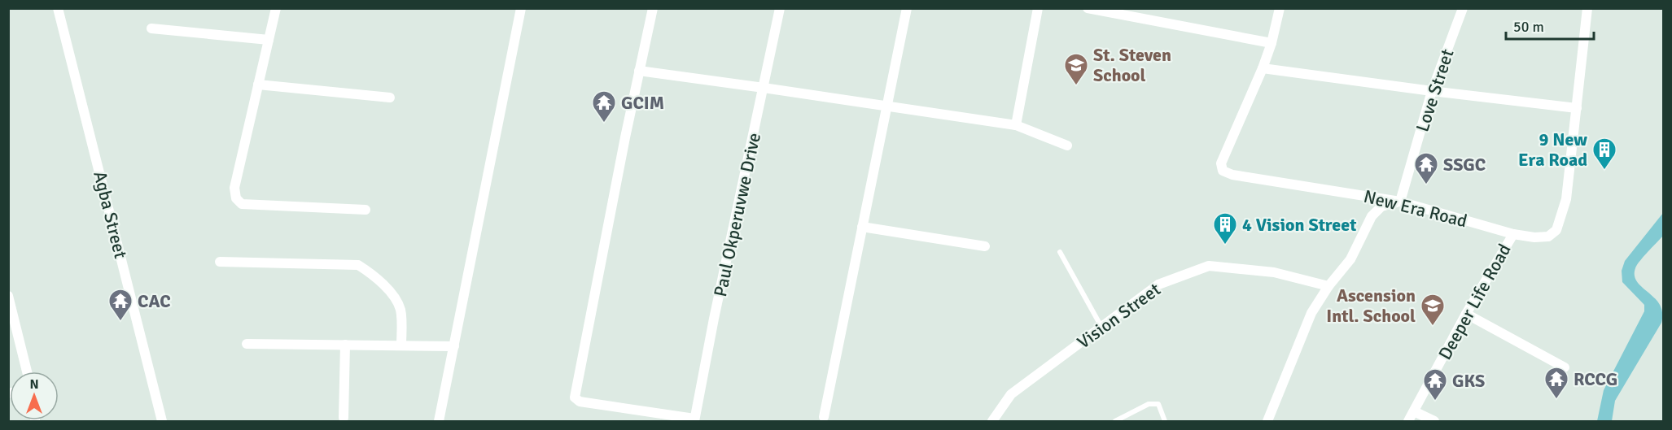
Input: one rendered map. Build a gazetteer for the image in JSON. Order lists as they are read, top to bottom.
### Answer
{
  "streets": {
    "street": [
      "Love Street",
      "New Era Road",
      "Agba Street",
      "Paul Okperuvwe Drive",
      "Deeper Life Road",
      "Vision Street"
    ]
  },
  "crossings": [
    ["Love Street", "New Era Road"],
    ["New Era Road", "Deeper Life Road"]
  ],
  "places": {
    "school or university": ["St. Steven School", "Ascension Intl. School"],
    "temple": [
      "GCIM",
      "SSGC",
      "CAC",
      "RCCG",
      "GKS"
    ],
    "building": ["9 New Era Road", "4 Vision Street"]
  },
  "scale_bar": "50 m",
  "north": "top"
}
